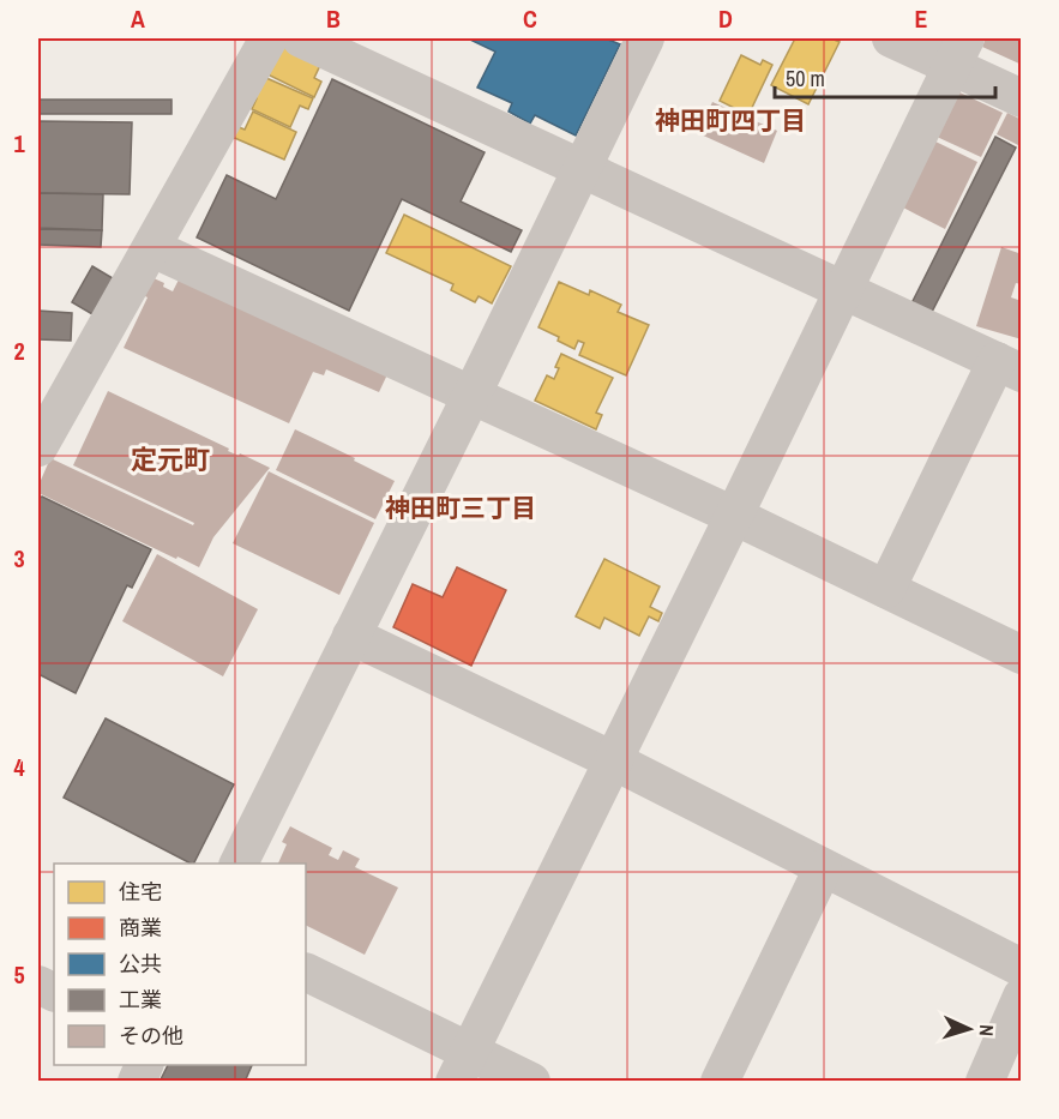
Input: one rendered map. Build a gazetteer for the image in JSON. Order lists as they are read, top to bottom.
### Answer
{
  "districts": ["神田町四丁目", "定元町", "神田町三丁目"],
  "legend": [
    "住宅",
    "商業",
    "公共",
    "工業",
    "その他"
  ],
  "scale_bar": "50 m",
  "north": "right",
  "grid": {
    "columns": [
      "A",
      "B",
      "C",
      "D",
      "E"
    ],
    "rows": [
      "1",
      "2",
      "3",
      "4",
      "5"
    ]
  }
}
